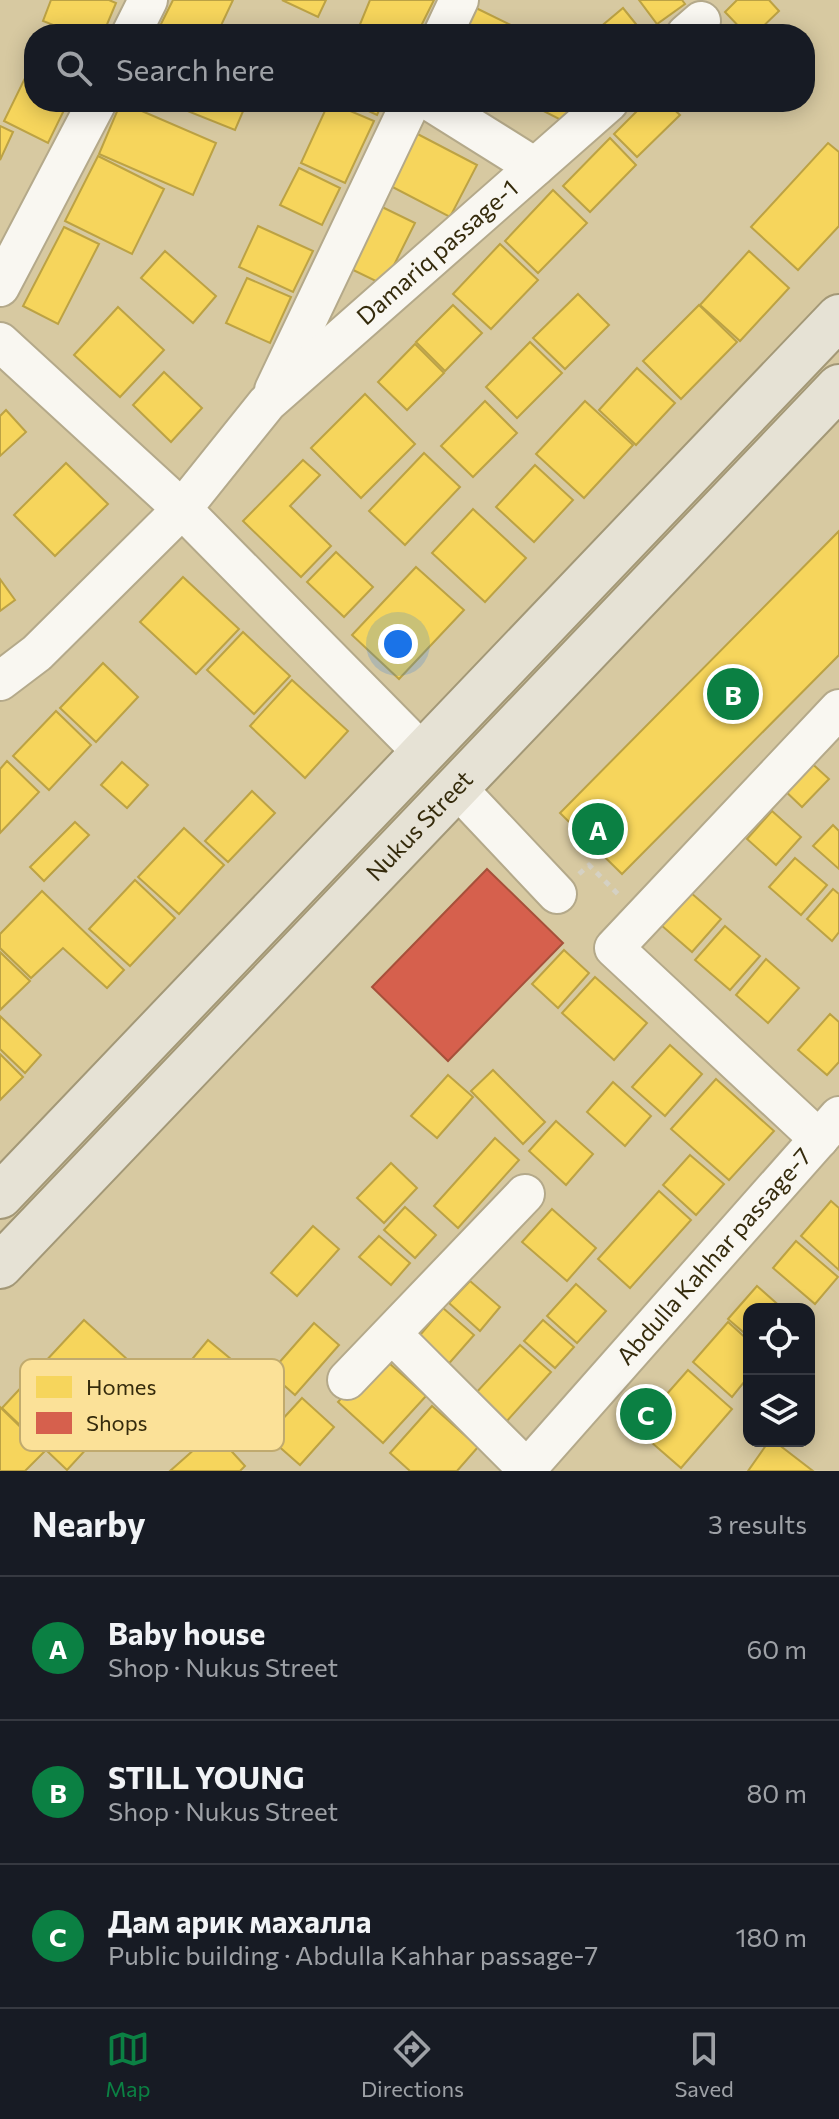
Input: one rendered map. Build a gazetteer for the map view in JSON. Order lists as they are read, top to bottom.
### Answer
{
  "streets": {
    "main road": ["Nukus Street"],
    "street": ["Damariq passage-1", "Abdulla Kahhar passage-7"]
  },
  "legend": ["Homes", "Shops"],
  "page": {
    "search": "Search here",
    "pins": ["B", "A", "C"],
    "heading": ["Nearby", "3 results"],
    "list": [
      {
        "mark": "A",
        "name": "Baby house",
        "note": "Shop · Nukus Street",
        "value": "60 m"
      },
      {
        "mark": "B",
        "name": "STILL YOUNG",
        "note": "Shop · Nukus Street",
        "value": "80 m"
      },
      {
        "mark": "C",
        "name": "Дам арик махалла",
        "note": "Public building · Abdulla Kahhar passage-7",
        "value": "180 m"
      }
    ],
    "nav": ["Map", "Directions", "Saved"]
  }
}
